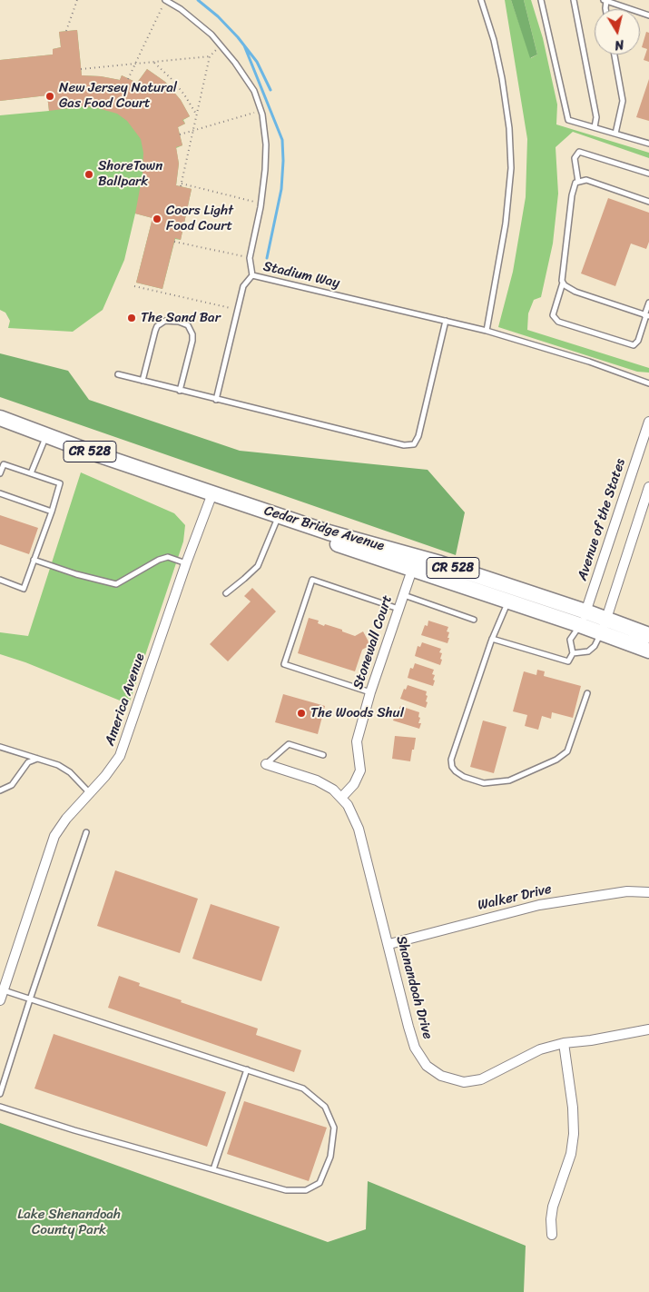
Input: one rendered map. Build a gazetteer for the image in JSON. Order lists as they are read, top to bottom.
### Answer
{
  "streets": {
    "main road": ["CR 528", "Cedar Bridge Avenue"],
    "street": [
      "Avenue of the States",
      "Stonewall Court",
      "America Avenue",
      "Walker Drive",
      "Shanandoah Drive"
    ],
    "lane": ["Stadium Way"]
  },
  "crossings": [
    ["Avenue of the States", "Cedar Bridge Avenue"],
    ["Cedar Bridge Avenue", "America Avenue"],
    ["Stonewall Court", "Shanandoah Drive"],
    ["Walker Drive", "Shanandoah Drive"]
  ],
  "parks": ["Lake Shenandoah County Park"],
  "places": [
    "New Jersey Natural Gas Food Court",
    "ShoreTown Ballpark",
    "Coors Light Food Court",
    "The Sand Bar",
    "The Woods Shul"
  ],
  "north": "bottom"
}
